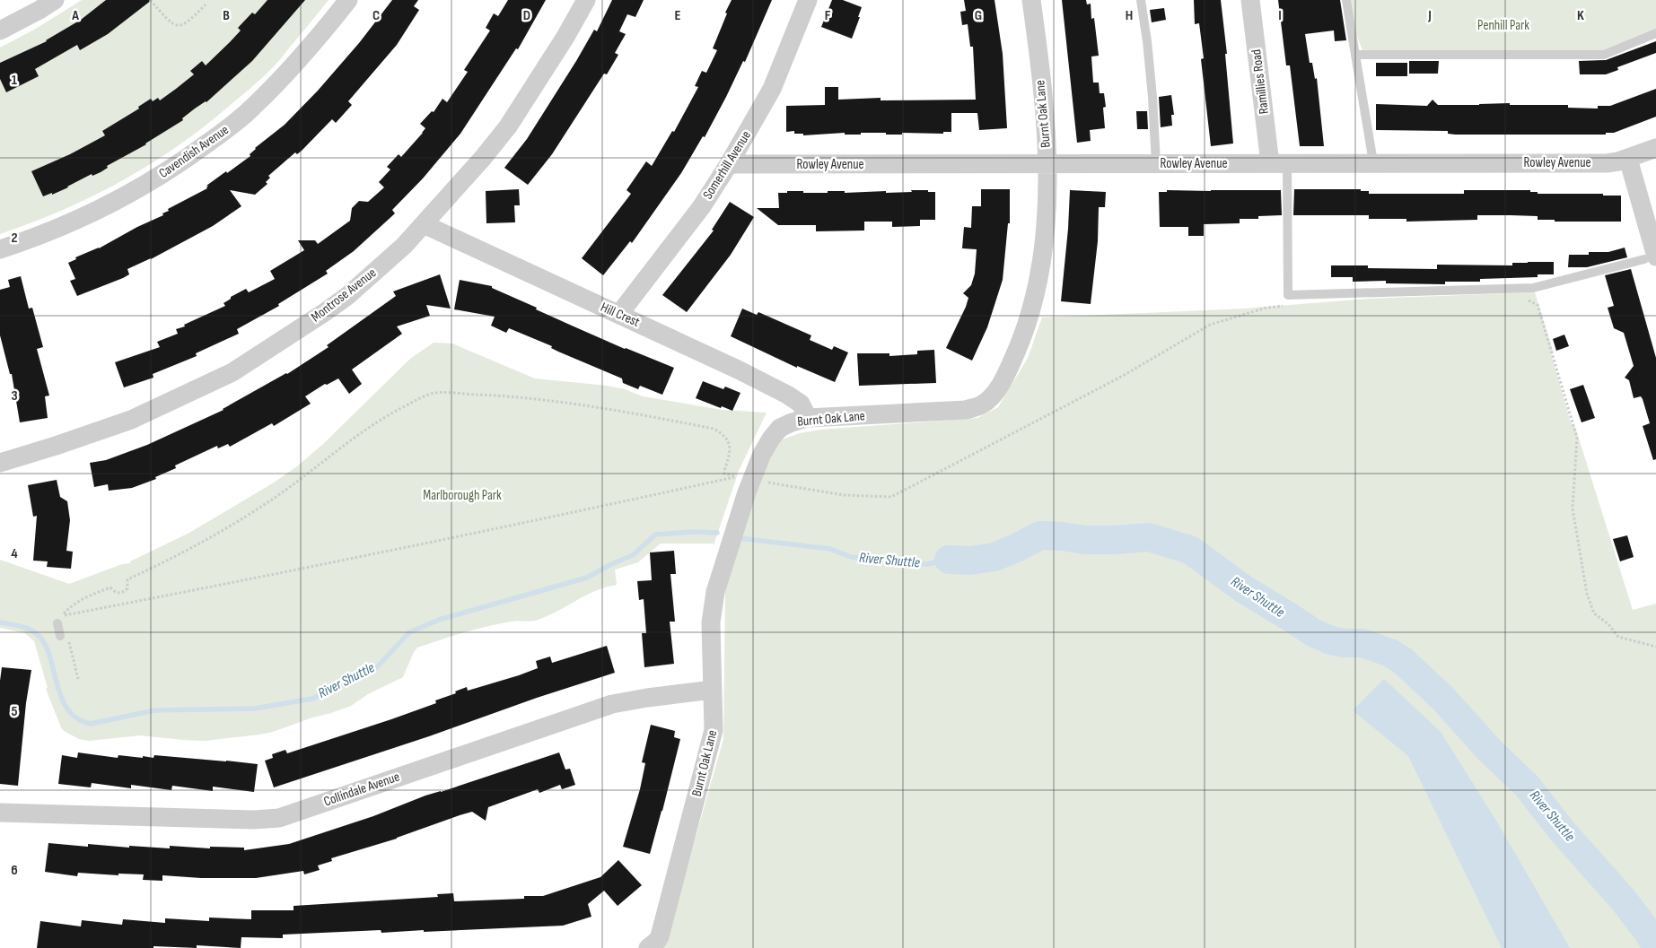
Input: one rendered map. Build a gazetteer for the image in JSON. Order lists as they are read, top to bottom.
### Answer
{
  "streets": {
    "street": [
      "Ramillies Road",
      "Burnt Oak Lane",
      "Cavendish Avenue",
      "Rowley Avenue",
      "Somerhill Avenue",
      "Montrose Avenue",
      "Hill Crest",
      "Collindale Avenue"
    ]
  },
  "crossings": [
    ["Ramillies Road", "Rowley Avenue"],
    ["Burnt Oak Lane", "Rowley Avenue"],
    ["Burnt Oak Lane", "Hill Crest"],
    ["Burnt Oak Lane", "Collindale Avenue"],
    ["Rowley Avenue", "Somerhill Avenue"],
    ["Somerhill Avenue", "Hill Crest"],
    ["Montrose Avenue", "Hill Crest"]
  ],
  "water": ["River Shuttle"],
  "parks": ["Penhill Park", "Marlborough Park"],
  "grid": {
    "columns": [
      "A",
      "B",
      "C",
      "D",
      "E",
      "F",
      "G",
      "H",
      "I",
      "J",
      "K"
    ],
    "rows": [
      "1",
      "2",
      "3",
      "4",
      "5",
      "6"
    ]
  }
}
